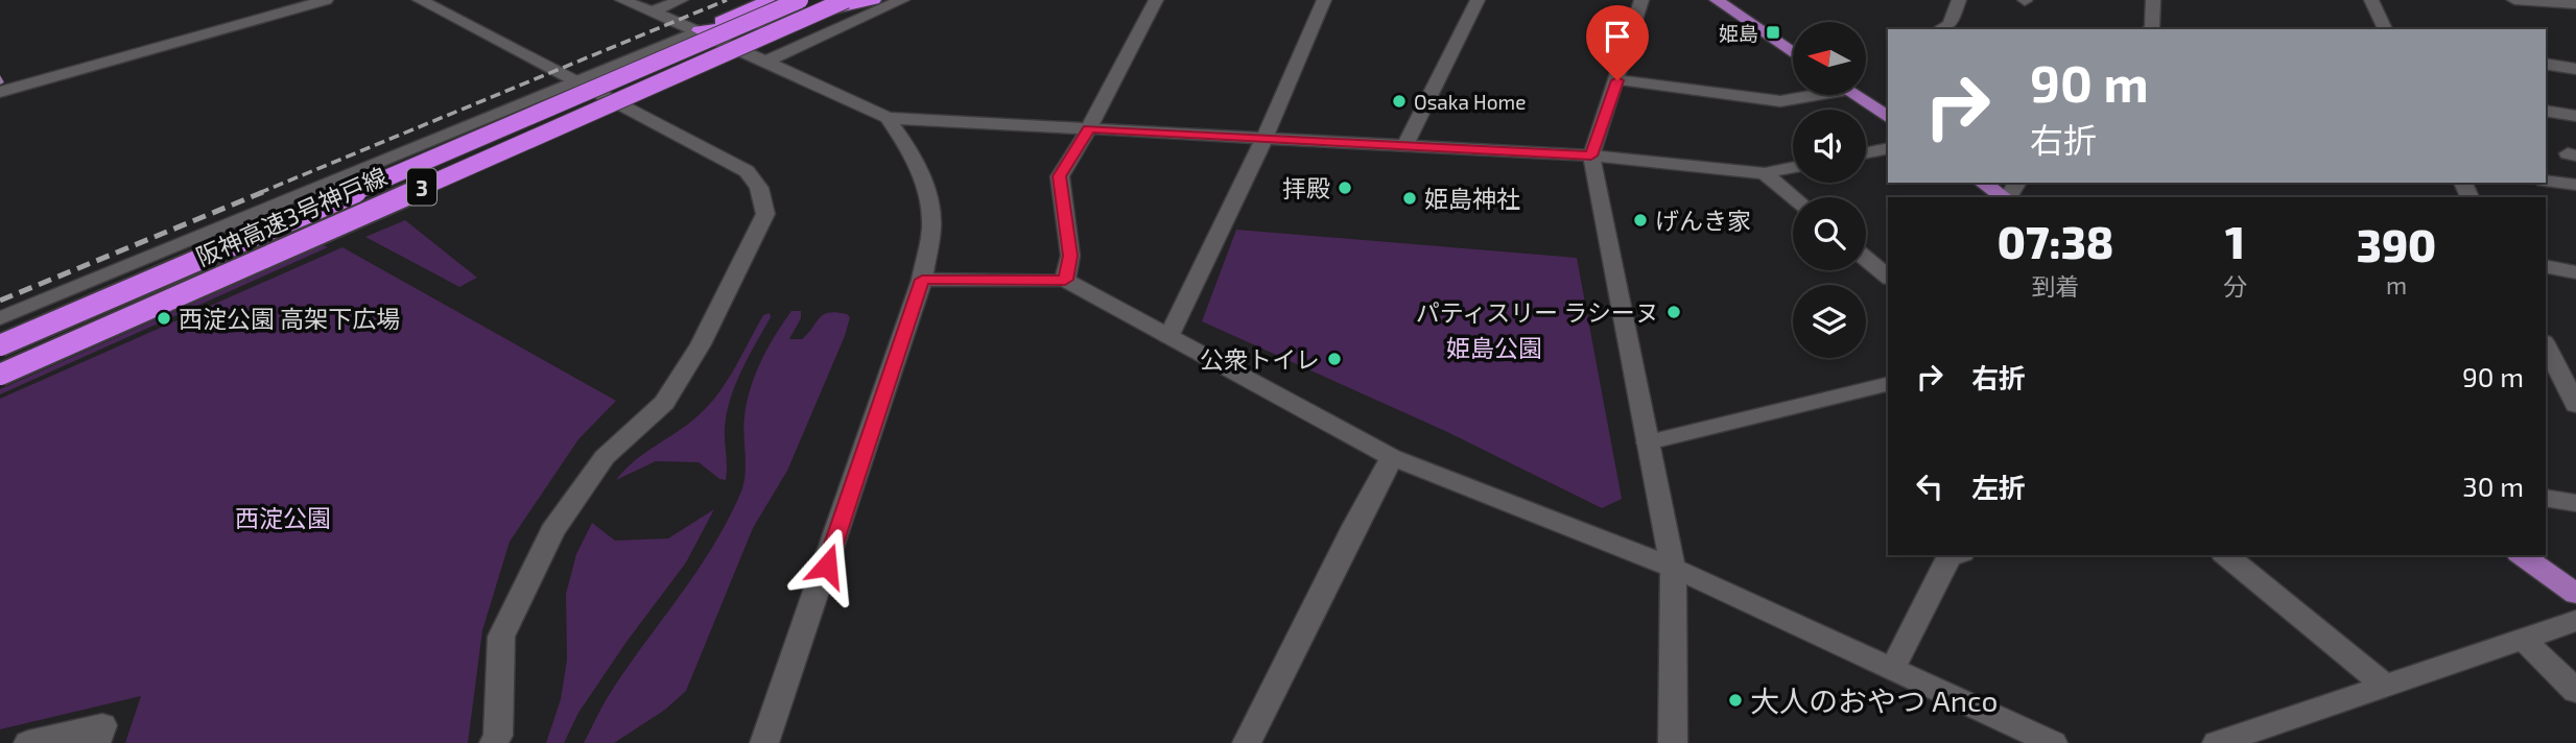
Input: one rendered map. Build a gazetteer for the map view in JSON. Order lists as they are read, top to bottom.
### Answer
{
  "streets": {
    "highway": ["3", "阪神高速3号神戸線"]
  },
  "parks": ["姫島公園", "西淀公園"],
  "places": {
    "transit": ["姫島"],
    "other": [
      "Osaka Home",
      "拝殿",
      "姫島神社",
      "げんき家",
      "パティスリー ラシーヌ",
      "西淀公園 高架下広場",
      "公衆トイレ",
      "大人のおやつ Anco"
    ]
  },
  "north": "left",
  "page": {
    "turn": ["90 m", "右折"],
    "eta": [
      "07:38",
      "到着",
      "1",
      "分",
      "390",
      "m"
    ],
    "list": [
      {
        "name": "右折",
        "value": "90 m"
      },
      {
        "name": "左折",
        "value": "30 m"
      }
    ]
  }
}
